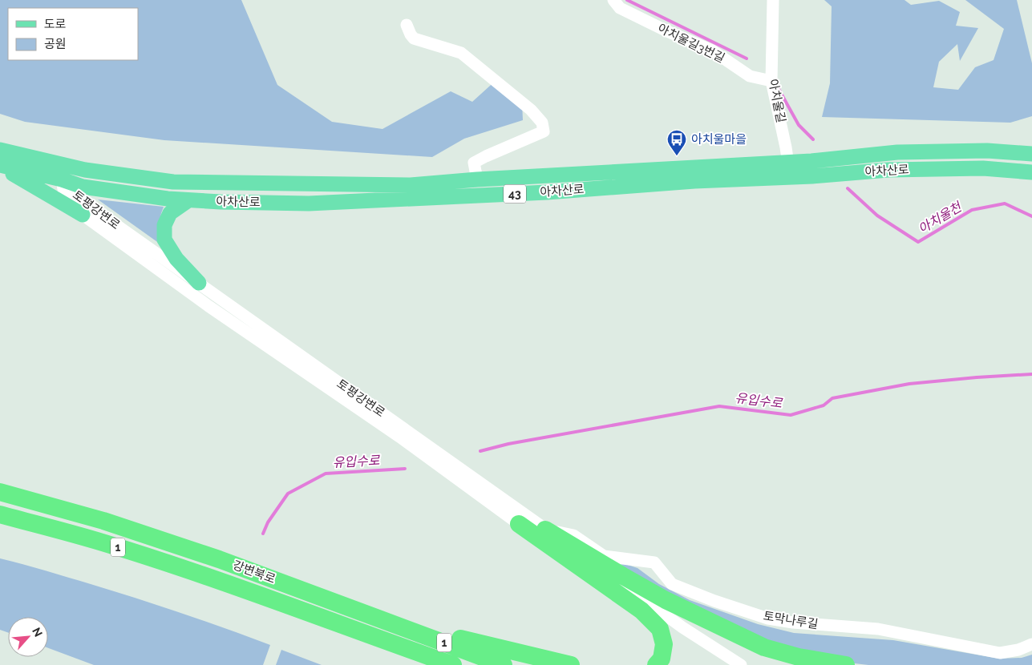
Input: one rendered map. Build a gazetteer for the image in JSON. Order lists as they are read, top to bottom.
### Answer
{
  "streets": {
    "highway": ["1", "강변북로"],
    "main road": ["아차산로", "43"],
    "street": [
      "아치울길3번길",
      "아치울길",
      "토평강변로",
      "토막나루길"
    ]
  },
  "crossings": [
    ["아치울길3번길", "아치울길"],
    ["아치울길", "아차산로"],
    ["아차산로", "토평강변로"],
    ["토평강변로", "토막나루길"]
  ],
  "water": ["아치울천", "유입수로"],
  "places": {
    "bus stop": ["아치울마을"]
  },
  "legend": ["도로", "공원"],
  "north": "top right"
}
